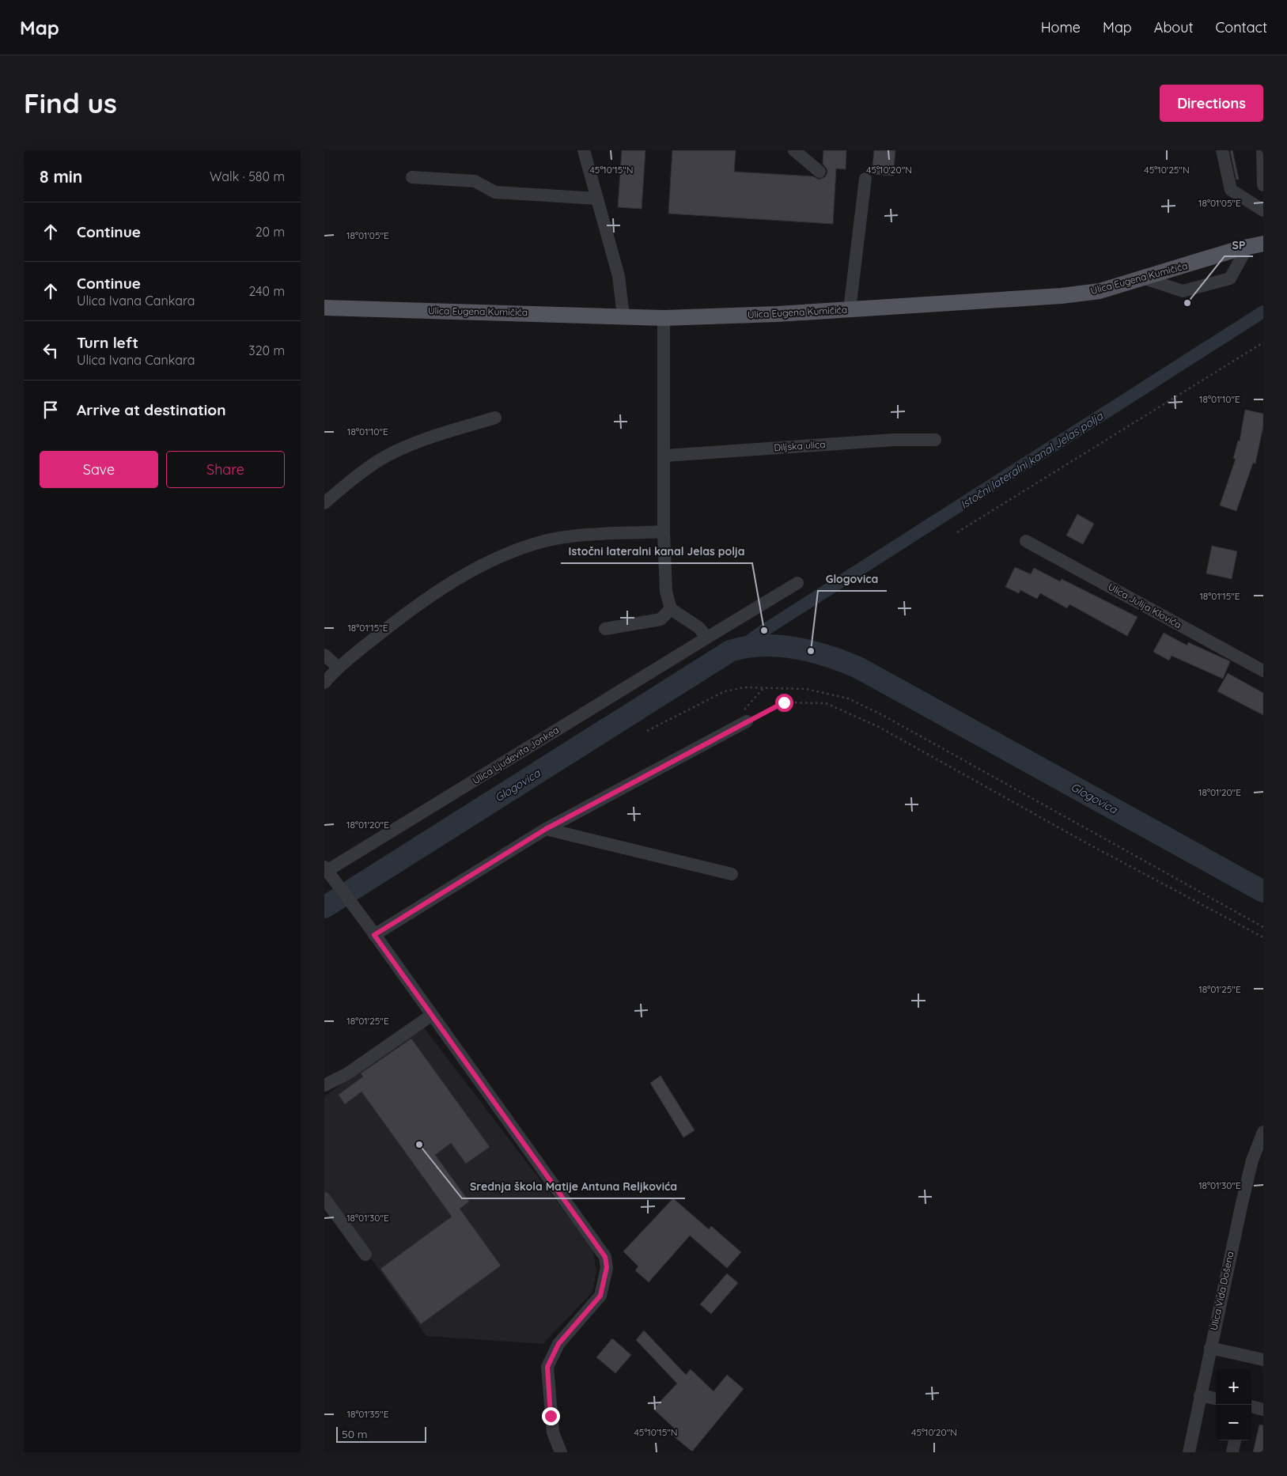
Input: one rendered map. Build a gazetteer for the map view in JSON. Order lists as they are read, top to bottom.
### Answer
{
  "streets": {
    "main road": ["Ulica Eugena Kumičića"],
    "street": [
      "Diljska ulica",
      "Ulica Julija Klovića",
      "Ulica Ljudevita Jonkea",
      "Ulica Vida Došena"
    ]
  },
  "water": ["Istočni lateralni kanal Jelas polja", "Glogovica"],
  "places": [
    "SP",
    "Istočni lateralni kanal Jelas polja",
    "Glogovica",
    "Srednja škola Matije Antuna Reljkovića"
  ],
  "scale_bar": "50 m",
  "page": {
    "header": "Map",
    "nav": [
      "Home",
      "Map",
      "About",
      "Contact"
    ],
    "buttons": [
      "Directions",
      ["Save", "Share"]
    ],
    "title": "Find us",
    "heading": ["8 min", "Walk · 580 m"],
    "list": [
      ["Continue", "20 m"],
      ["Continue", "Ulica Ivana Cankara", "240 m"],
      ["Turn left", "Ulica Ivana Cankara", "320 m"],
      "Arrive at destination"
    ],
    "map_buttons": ["+", "−"],
    "scale": "50 m"
  },
  "coordinates": [
    "45°10'15\"N",
    "45°10'20\"N",
    "45°10'25\"N",
    "18°01'05\"E",
    "18°01'10\"E",
    "18°01'15\"E",
    "18°01'20\"E",
    "18°01'25\"E",
    "18°01'30\"E",
    "18°01'35\"E"
  ]
}
